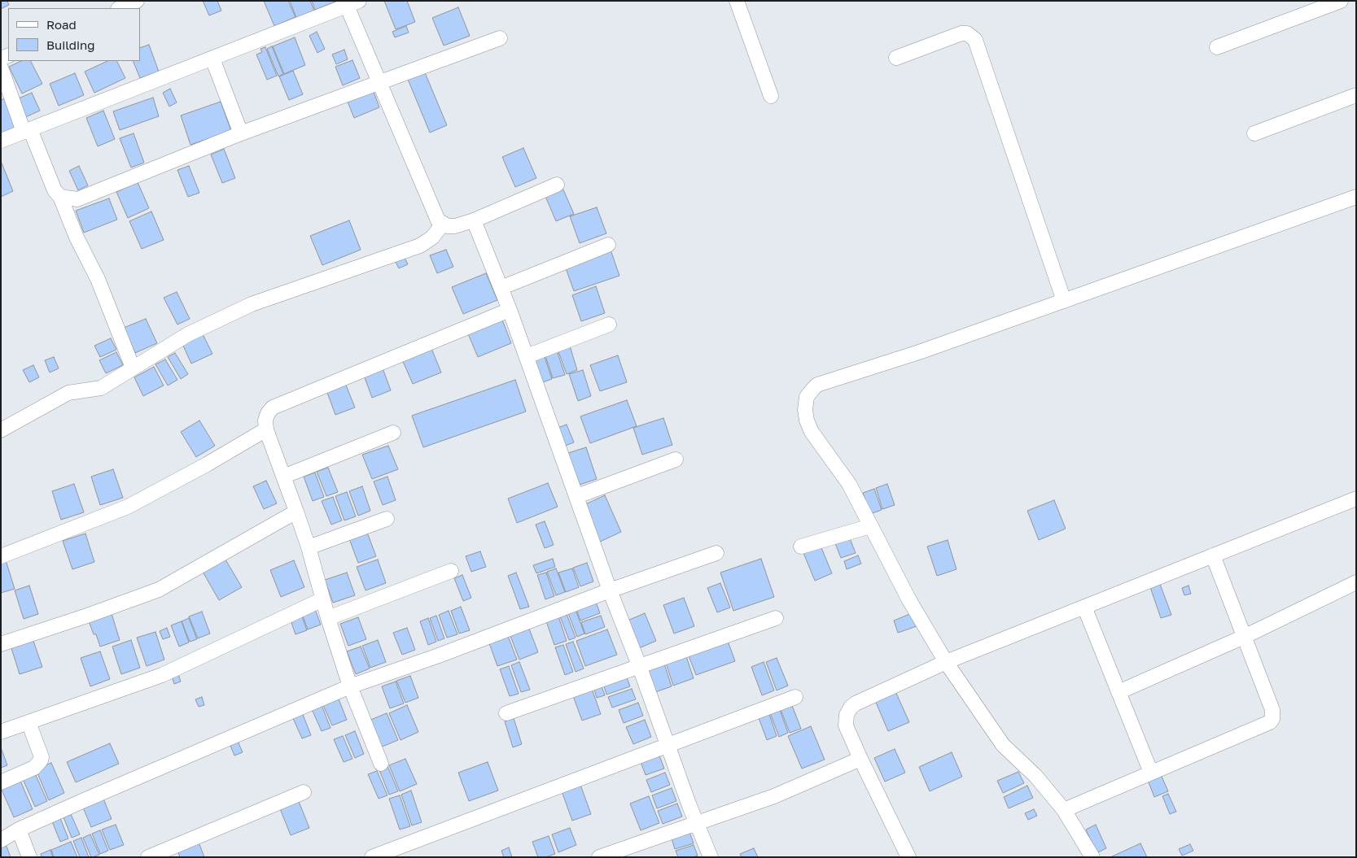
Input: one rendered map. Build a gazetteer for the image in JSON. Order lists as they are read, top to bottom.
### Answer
{
  "legend": ["Road", "Building"]
}
